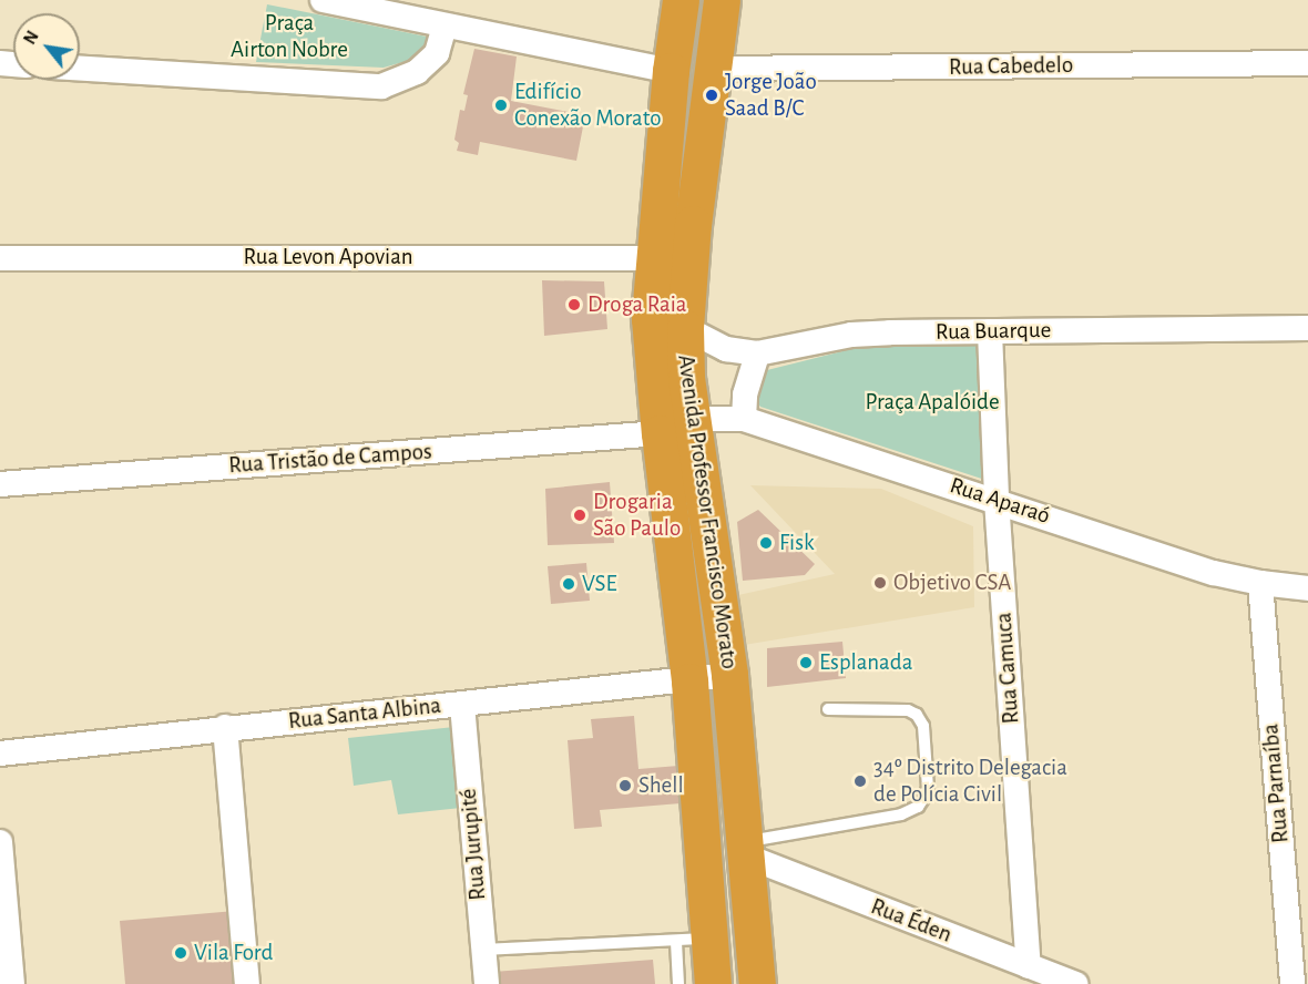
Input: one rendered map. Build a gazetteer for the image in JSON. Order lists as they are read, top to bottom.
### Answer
{
  "streets": {
    "highway": ["Avenida Professor Francisco Morato"],
    "street": [
      "Rua Cabedelo",
      "Rua Levon Apovian",
      "Rua Buarque",
      "Rua Tristão de Campos",
      "Rua Aparaó",
      "Rua Camuca",
      "Rua Santa Albina",
      "Rua Parnaíba",
      "Rua Jurupité",
      "Rua Éden"
    ]
  },
  "crossings": [
    ["Rua Cabedelo", "Avenida Professor Francisco Morato"],
    ["Rua Levon Apovian", "Avenida Professor Francisco Morato"],
    ["Rua Buarque", "Avenida Professor Francisco Morato"],
    ["Rua Buarque", "Rua Camuca"],
    ["Rua Tristão de Campos", "Rua Aparaó"],
    ["Rua Tristão de Campos", "Avenida Professor Francisco Morato"],
    ["Rua Aparaó", "Avenida Professor Francisco Morato"],
    ["Rua Aparaó", "Rua Camuca"],
    ["Rua Aparaó", "Rua Parnaíba"],
    ["Avenida Professor Francisco Morato", "Rua Santa Albina"],
    ["Avenida Professor Francisco Morato", "Rua Éden"],
    ["Rua Camuca", "Rua Éden"],
    ["Rua Santa Albina", "Rua Jurupité"]
  ],
  "parks": ["Praça Airton Nobre", "Praça Apalóide"],
  "places": [
    "Jorge João Saad B/C",
    "Edifício Conexão Morato",
    "Droga Raia",
    "Drogaria São Paulo",
    "Fisk",
    "Objetivo CSA",
    "VSE",
    "Esplanada",
    "34º Distrito Delegacia de Polícia Civil",
    "Shell",
    "Vila Ford"
  ],
  "north": "top left"
}
